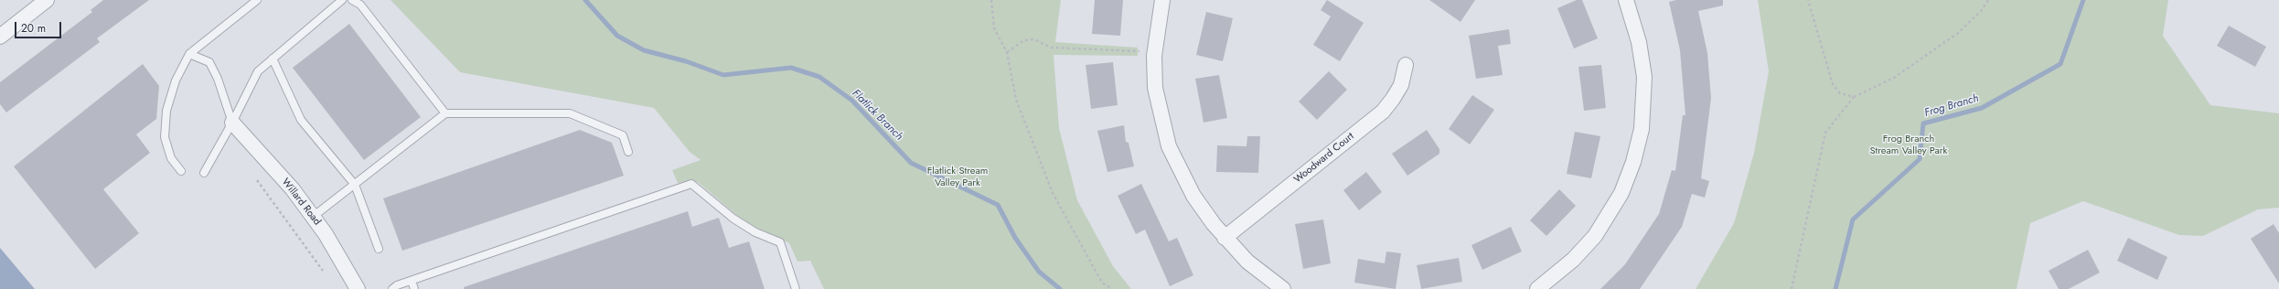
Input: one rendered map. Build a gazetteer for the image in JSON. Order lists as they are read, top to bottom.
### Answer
{
  "streets": {
    "street": ["Woodward Court", "Willard Road"]
  },
  "water": ["Frog Branch", "Flatlick Branch"],
  "parks": ["Frog Branch Stream Valley Park", "Flatlick Stream Valley Park"],
  "scale_bar": "20 m"
}
